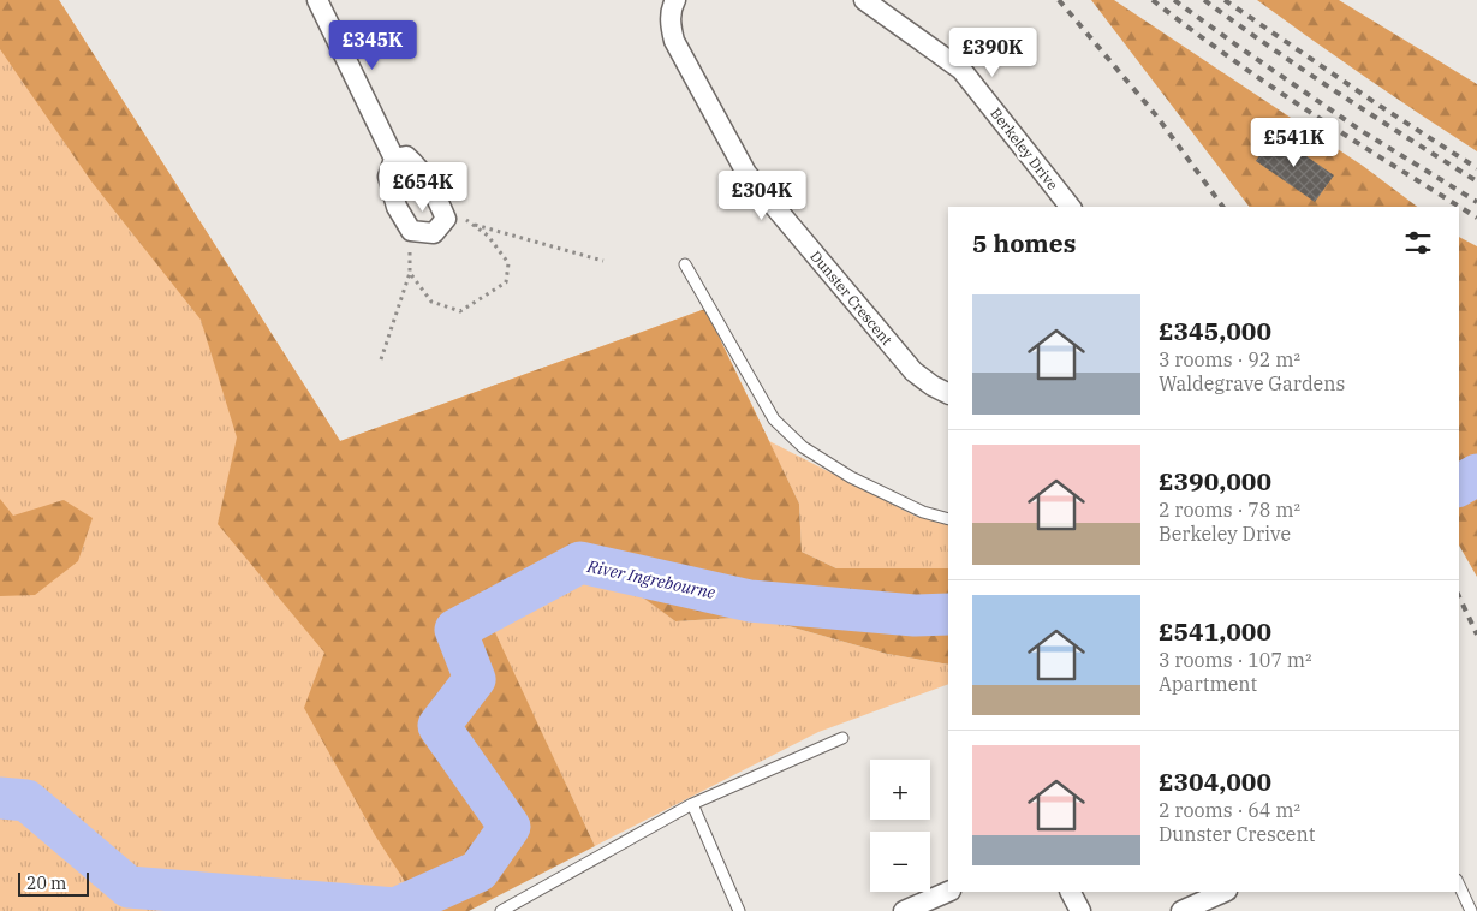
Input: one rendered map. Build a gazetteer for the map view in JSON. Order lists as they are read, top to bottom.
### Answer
{
  "streets": {
    "street": ["Berkeley Drive", "Dunster Crescent"]
  },
  "water": ["River Ingrebourne"],
  "scale_bar": "20 m",
  "page": {
    "price": [
      "£345K",
      "£390K",
      "£541K",
      "£654K",
      "£304K"
    ],
    "heading": "5 homes",
    "list": [
      {
        "name": "£345,000",
        "note": "3 rooms · 92 m² · Waldegrave Gardens"
      },
      {
        "name": "£390,000",
        "note": "2 rooms · 78 m² · Berkeley Drive"
      },
      {
        "name": "£541,000",
        "note": "3 rooms · 107 m² · Apartment"
      },
      {
        "name": "£304,000",
        "note": "2 rooms · 64 m² · Dunster Crescent"
      }
    ],
    "map_buttons": ["+", "−"],
    "scale": "20 m"
  }
}
